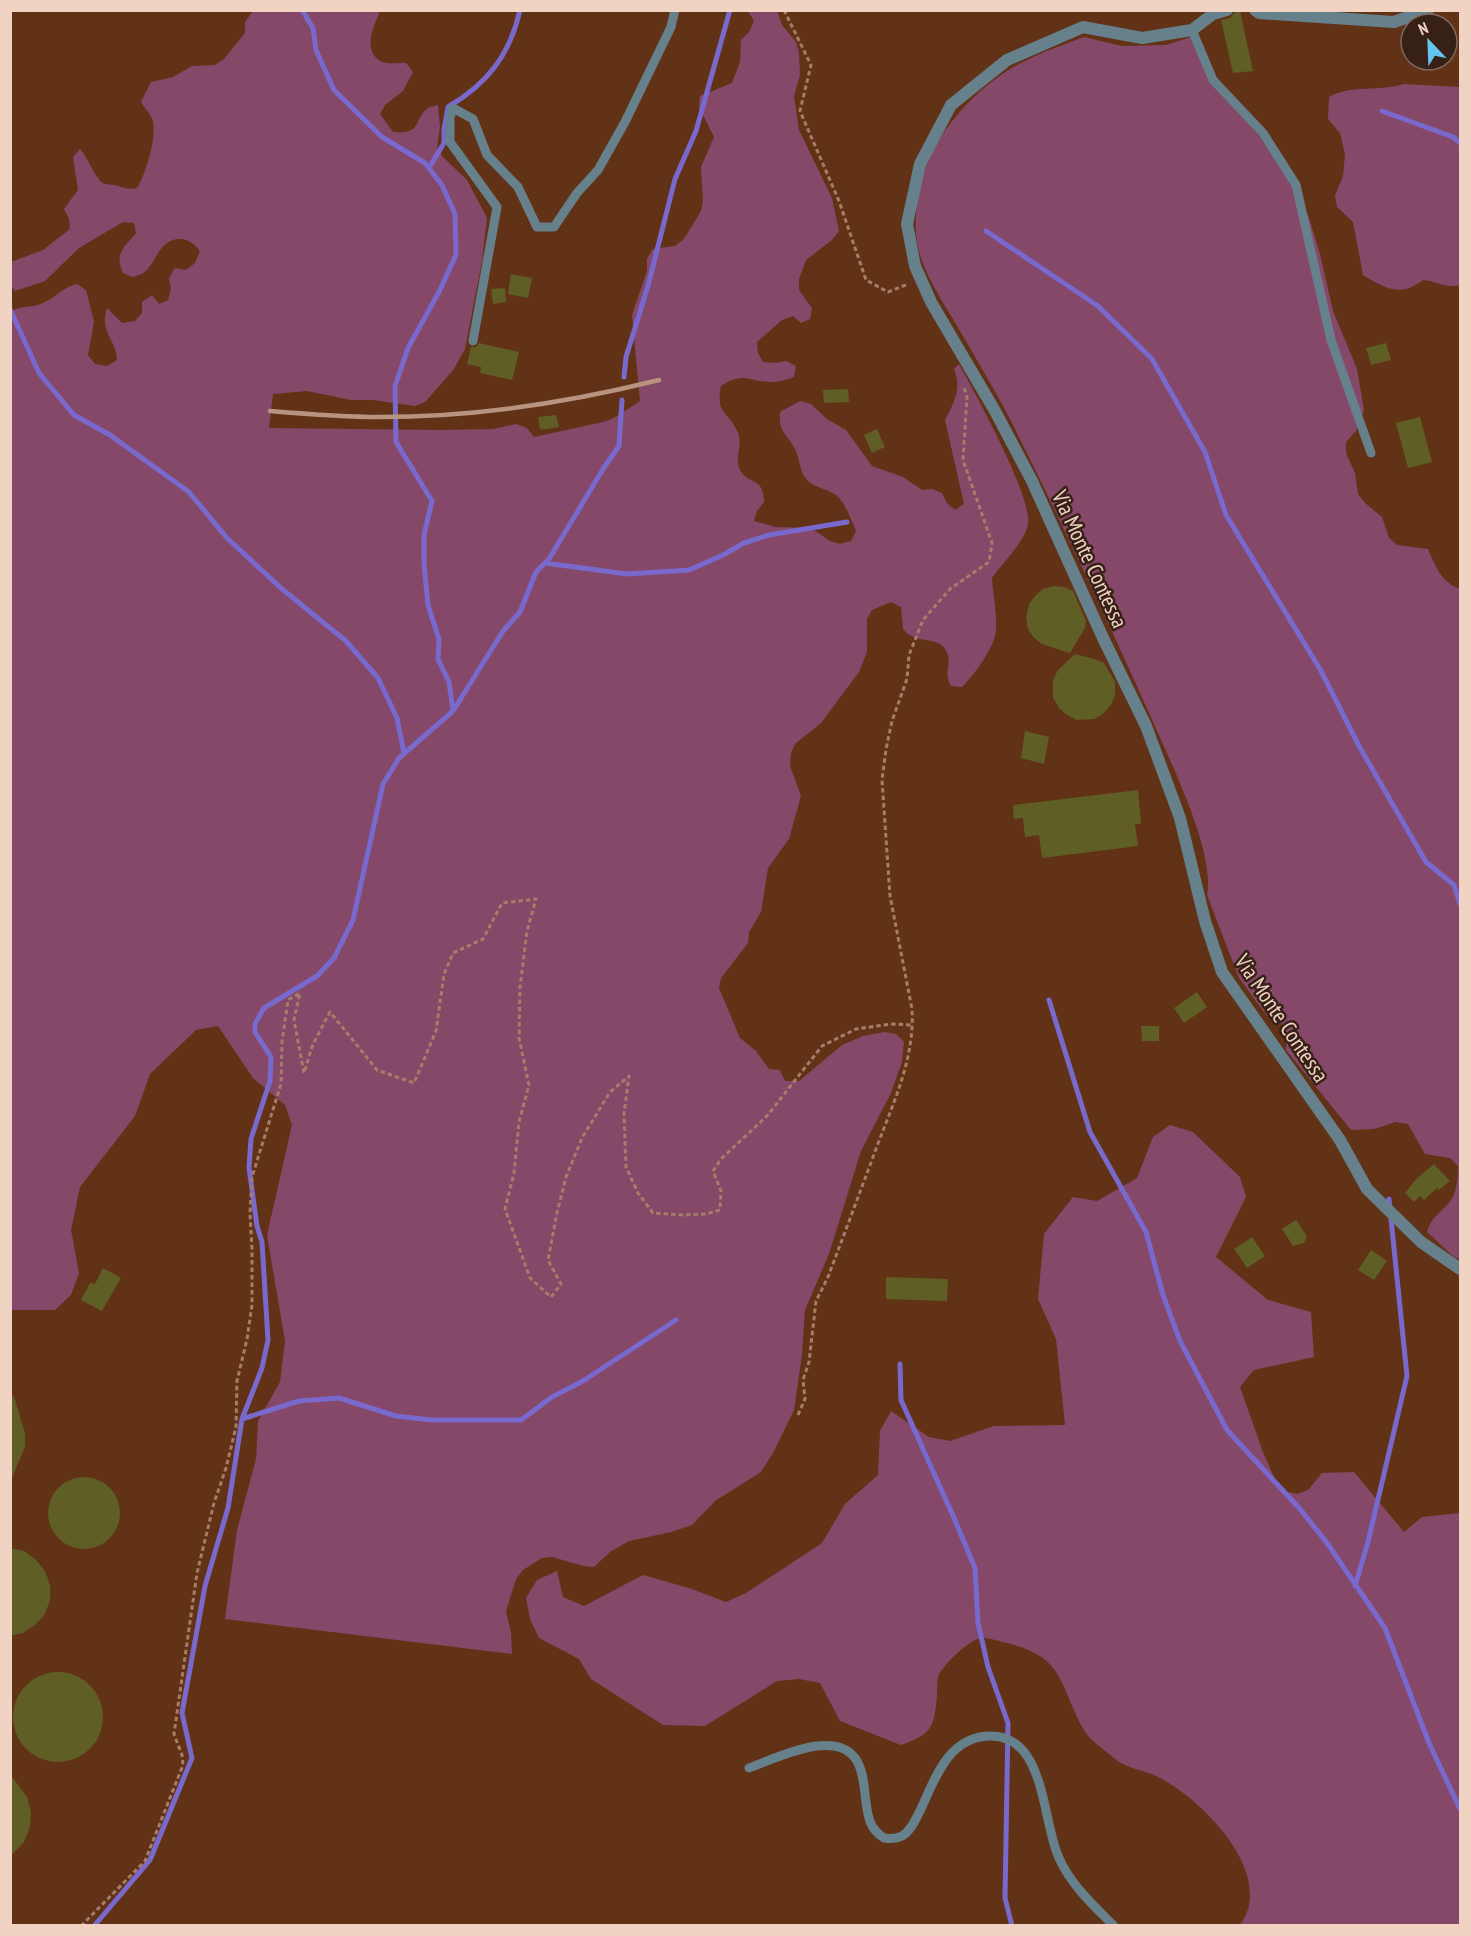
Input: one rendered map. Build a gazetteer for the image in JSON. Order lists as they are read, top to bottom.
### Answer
{
  "streets": {
    "street": ["Via Monte Contessa"]
  },
  "north": "top left"
}
